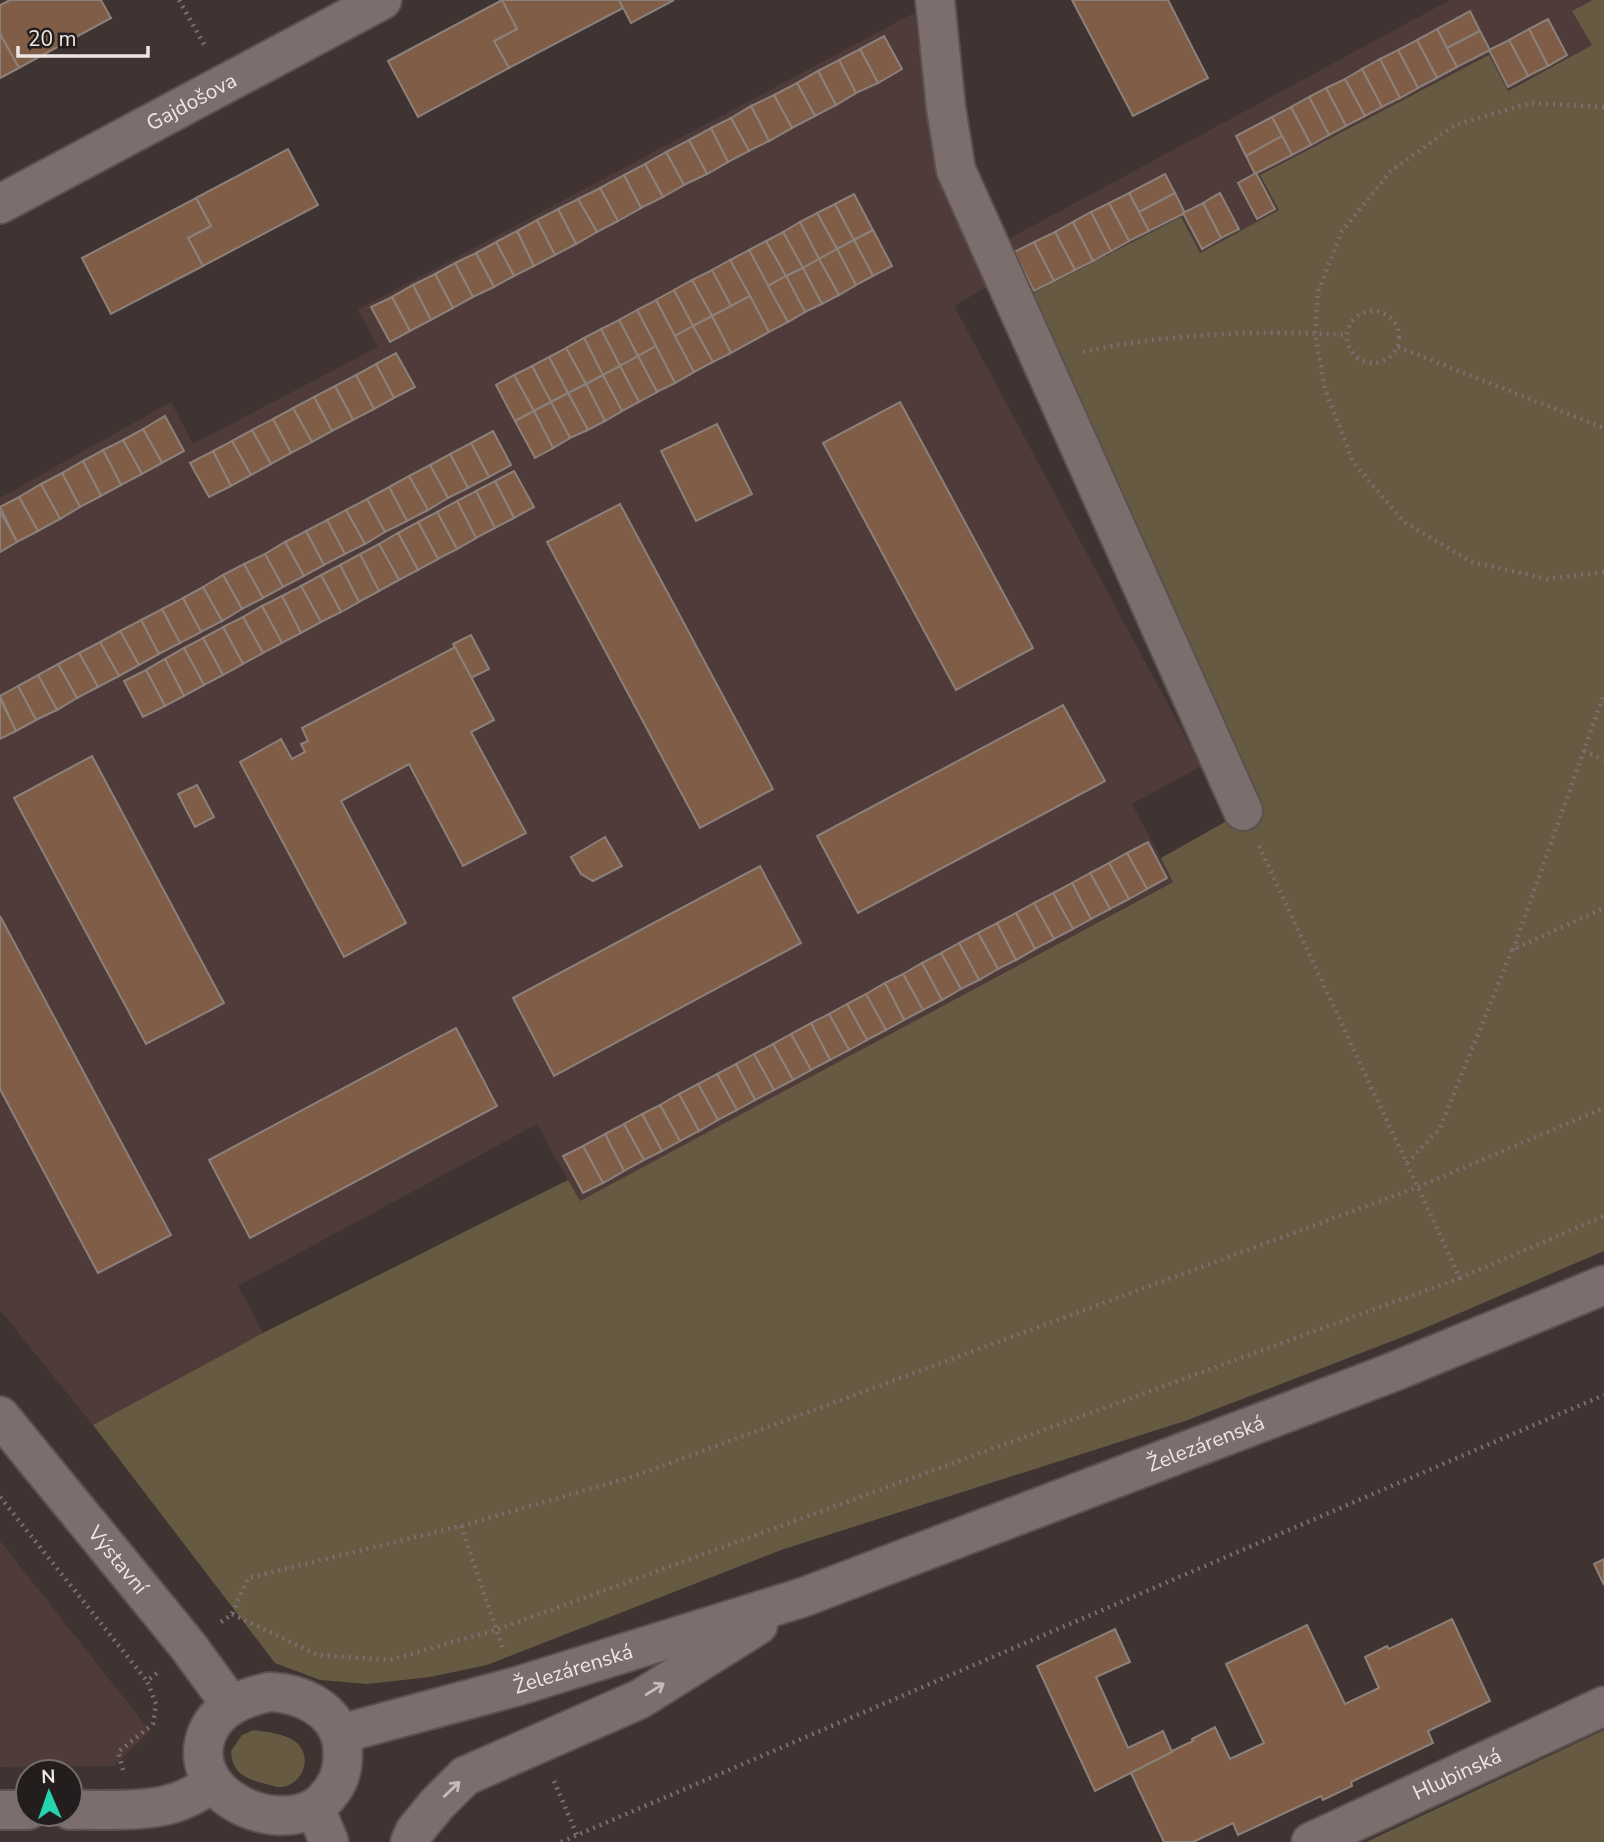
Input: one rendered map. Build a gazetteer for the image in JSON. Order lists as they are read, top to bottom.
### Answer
{
  "streets": {
    "street": [
      "Gajdošova",
      "Železárenská",
      "Výstavní",
      "Hlubinská"
    ]
  },
  "crossings": [
    ["Železárenská", "Výstavní"]
  ],
  "scale_bar": "20 m",
  "north": "top"
}
